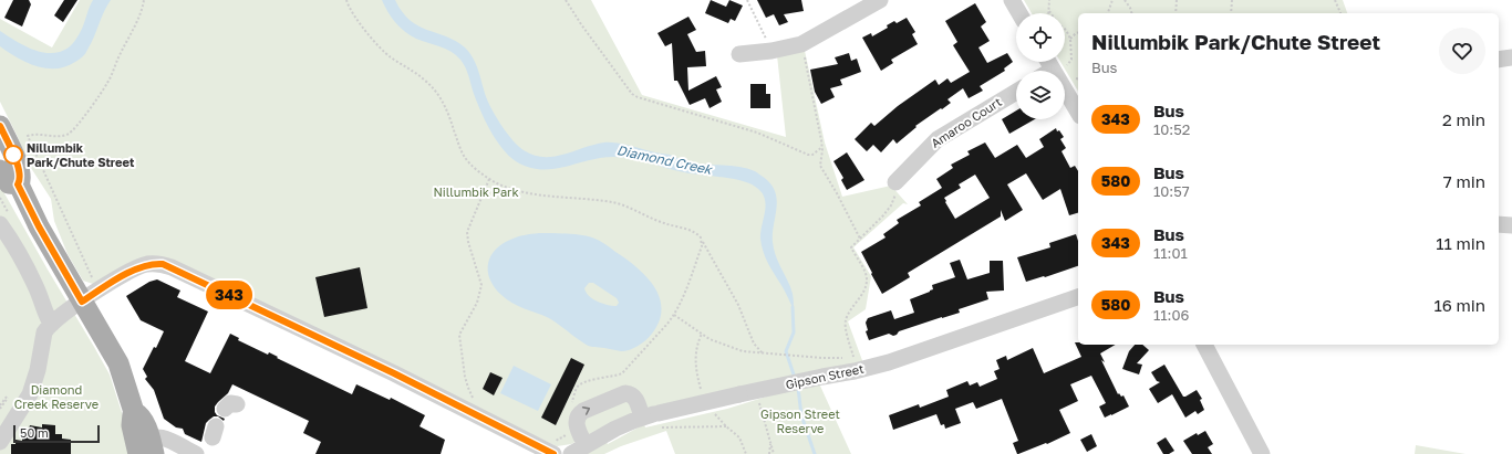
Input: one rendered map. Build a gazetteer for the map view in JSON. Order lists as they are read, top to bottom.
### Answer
{
  "streets": {
    "street": ["Amaroo Court", "Gipson Street"]
  },
  "water": ["Diamond Creek"],
  "parks": ["Nillumbik Park", "Diamond Creek Reserve", "Gipson Street Reserve"],
  "places": ["Nillumbik Park/Chute Street"],
  "lines": ["bus line 343"],
  "scale_bar": "50 m",
  "page": {
    "on_map": "343",
    "heading": ["Nillumbik Park/Chute Street", "Bus"],
    "list": [
      {
        "mark": "343",
        "name": "Bus",
        "note": "10:52",
        "value": "2 min"
      },
      {
        "mark": "580",
        "name": "Bus",
        "note": "10:57",
        "value": "7 min"
      },
      {
        "mark": "343",
        "name": "Bus",
        "note": "11:01",
        "value": "11 min"
      },
      {
        "mark": "580",
        "name": "Bus",
        "note": "11:06",
        "value": "16 min"
      }
    ],
    "scale": "50 m"
  }
}
